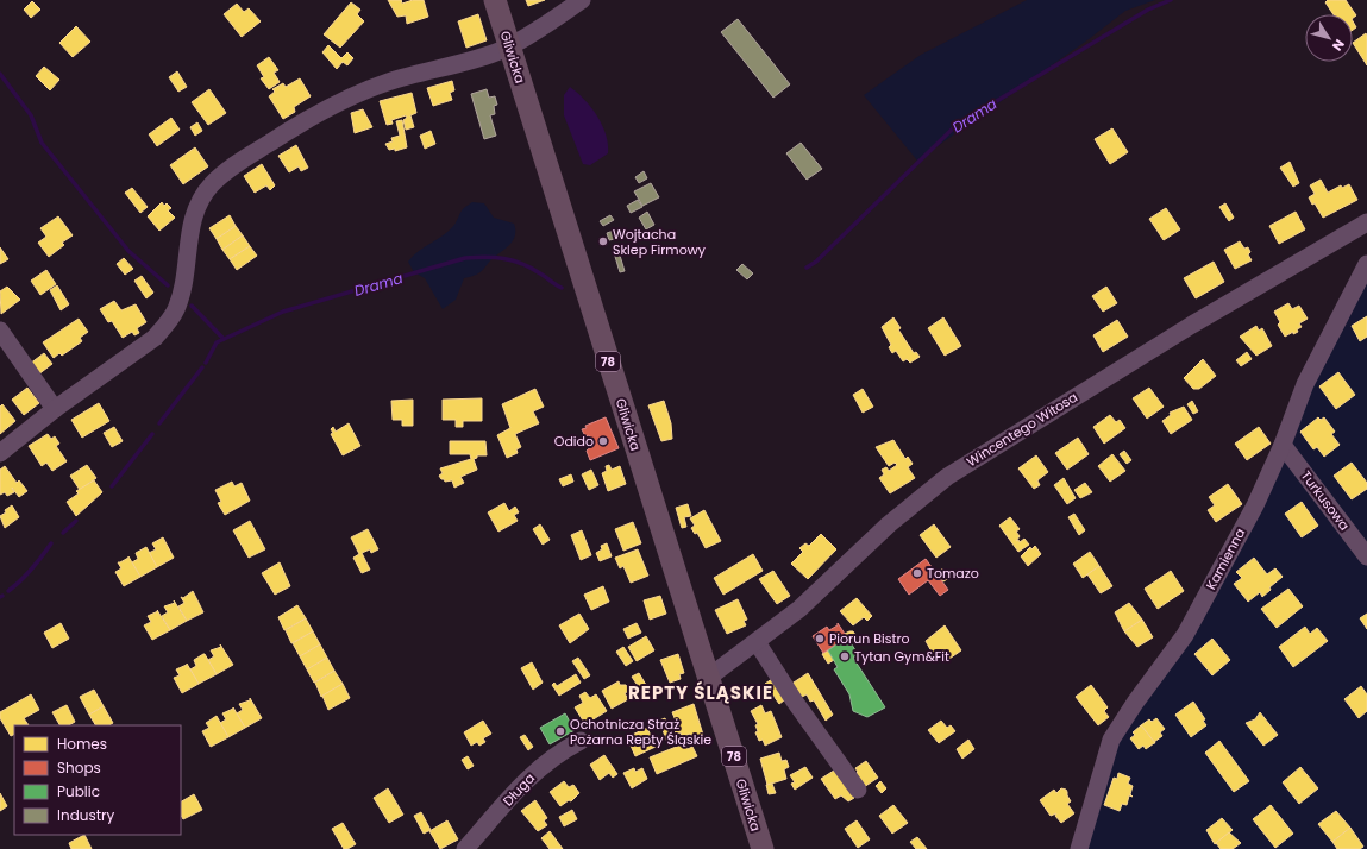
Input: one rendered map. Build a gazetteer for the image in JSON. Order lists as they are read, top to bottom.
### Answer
{
  "streets": {
    "main road": ["Gliwicka", "78"],
    "street": [
      "Wincentego Witosa",
      "Turkusowa",
      "Kamienna",
      "Długa"
    ]
  },
  "crossings": [
    ["Gliwicka", "Wincentego Witosa"],
    ["Turkusowa", "Kamienna"]
  ],
  "districts": ["REPTY ŚLĄSKIE"],
  "water": ["Drama"],
  "places": [
    "Wojtacha Sklep Firmowy",
    "Odido",
    "Tomazo",
    "Piorun Bistro",
    "Tytan Gym&Fit",
    "Ochotnicza Straż Pożarna Repty Śląskie"
  ],
  "legend": [
    "Homes",
    "Shops",
    "Public",
    "Industry"
  ],
  "north": "bottom right"
}
